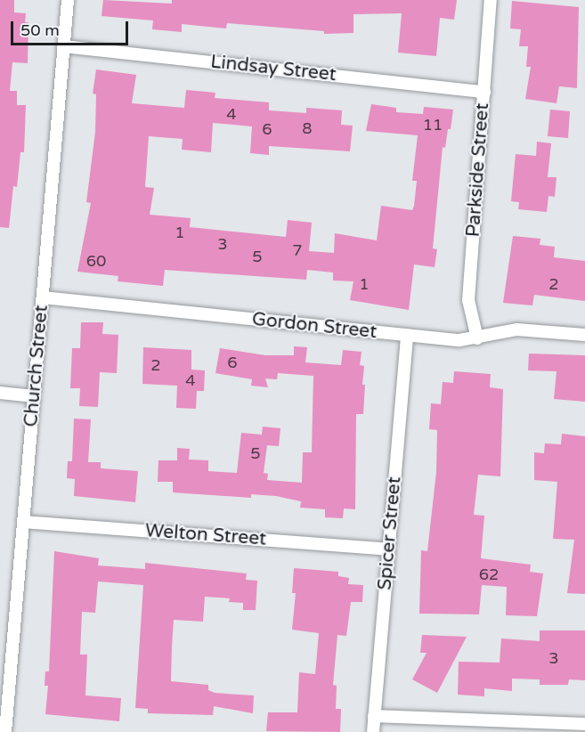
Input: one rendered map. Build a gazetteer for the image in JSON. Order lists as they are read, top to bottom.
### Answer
{
  "streets": {
    "street": [
      "Lindsay Street",
      "Parkside Street",
      "Gordon Street",
      "Church Street",
      "Spicer Street",
      "Welton Street"
    ]
  },
  "crossings": [
    ["Lindsay Street", "Parkside Street"],
    ["Lindsay Street", "Church Street"],
    ["Parkside Street", "Gordon Street"],
    ["Gordon Street", "Church Street"],
    ["Gordon Street", "Spicer Street"],
    ["Church Street", "Welton Street"],
    ["Spicer Street", "Welton Street"]
  ],
  "house_numbers": [
    "4",
    "11",
    "8",
    "6",
    "1",
    "3",
    "7",
    "5",
    "60",
    "1",
    "2",
    "6",
    "2",
    "4",
    "5",
    "62",
    "3"
  ],
  "scale_bar": "50 m"
}
